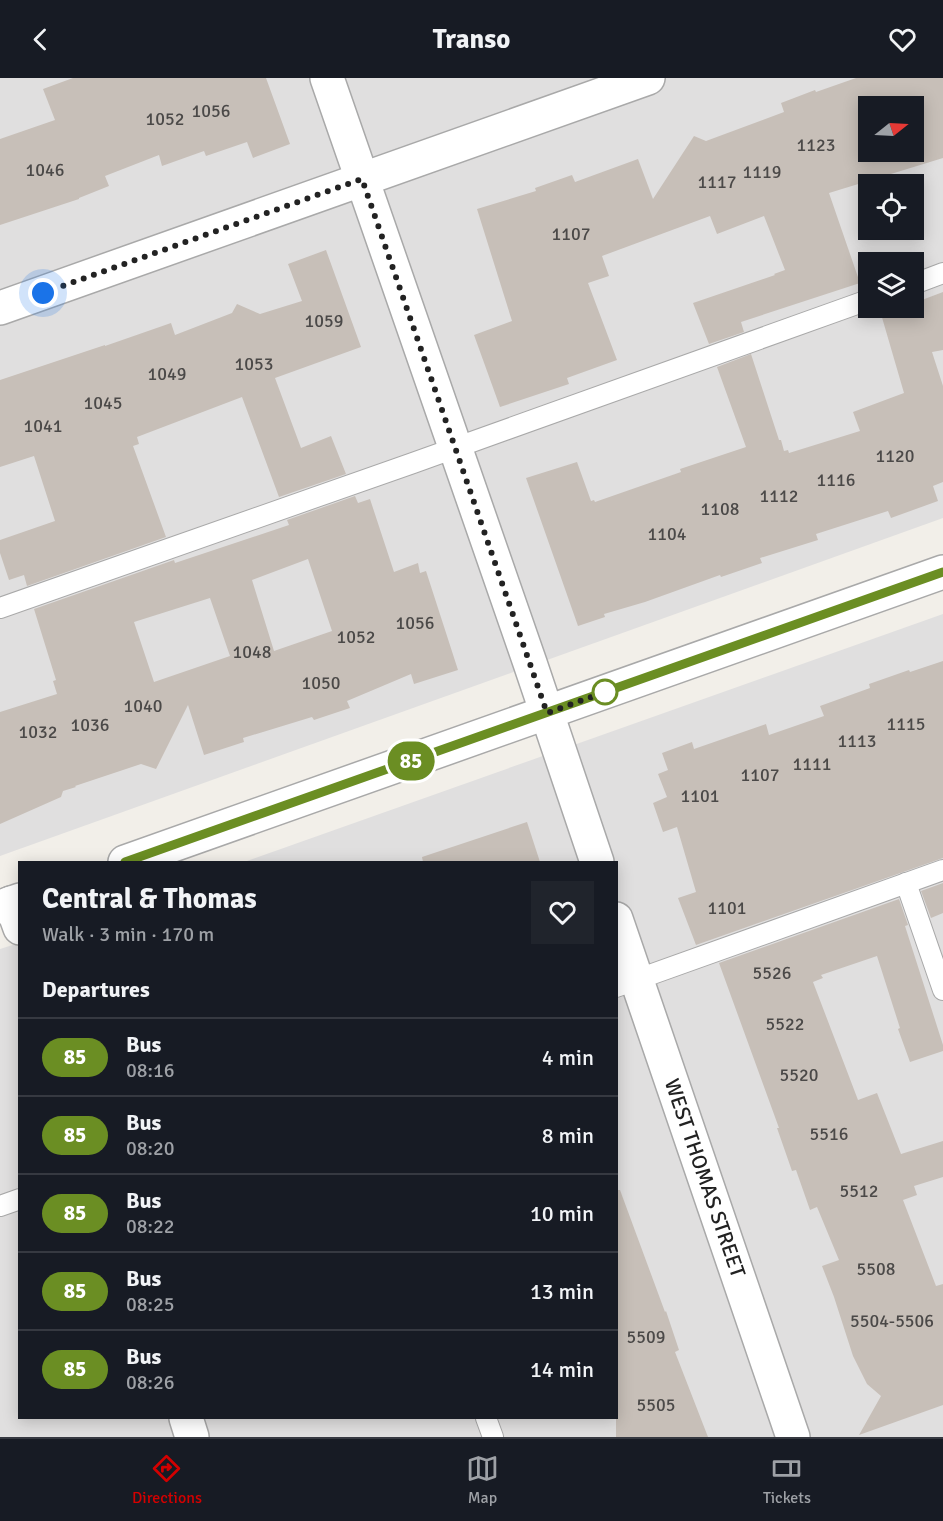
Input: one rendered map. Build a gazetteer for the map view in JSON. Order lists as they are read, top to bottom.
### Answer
{
  "streets": {
    "street": ["WEST THOMAS STREET"]
  },
  "lines": ["bus line 85"],
  "house_numbers": [
    "1056",
    "1052",
    "1123",
    "1046",
    "1119",
    "1117",
    "1107",
    "1059",
    "1053",
    "1049",
    "1045",
    "1041",
    "1120",
    "1116",
    "1112",
    "1108",
    "1104",
    "1056",
    "1052",
    "1048",
    "1050",
    "1040",
    "1115",
    "1036",
    "1032",
    "1113",
    "1111",
    "1107",
    "1101",
    "1101",
    "5526",
    "5522",
    "5520",
    "5516",
    "5512",
    "5508",
    "5504-5506",
    "5509",
    "5505"
  ],
  "north": "right",
  "page": {
    "header": "Transo",
    "on_map": "85",
    "heading": [
      ["Central & Thomas", "Walk · 3 min · 170 m"],
      "Departures"
    ],
    "list": [
      {
        "mark": "85",
        "name": "Bus",
        "note": "08:16",
        "value": "4 min"
      },
      {
        "mark": "85",
        "name": "Bus",
        "note": "08:20",
        "value": "8 min"
      },
      {
        "mark": "85",
        "name": "Bus",
        "note": "08:22",
        "value": "10 min"
      },
      {
        "mark": "85",
        "name": "Bus",
        "note": "08:25",
        "value": "13 min"
      },
      {
        "mark": "85",
        "name": "Bus",
        "note": "08:26",
        "value": "14 min"
      }
    ],
    "tabs": ["Directions", "Map", "Tickets"]
  }
}
